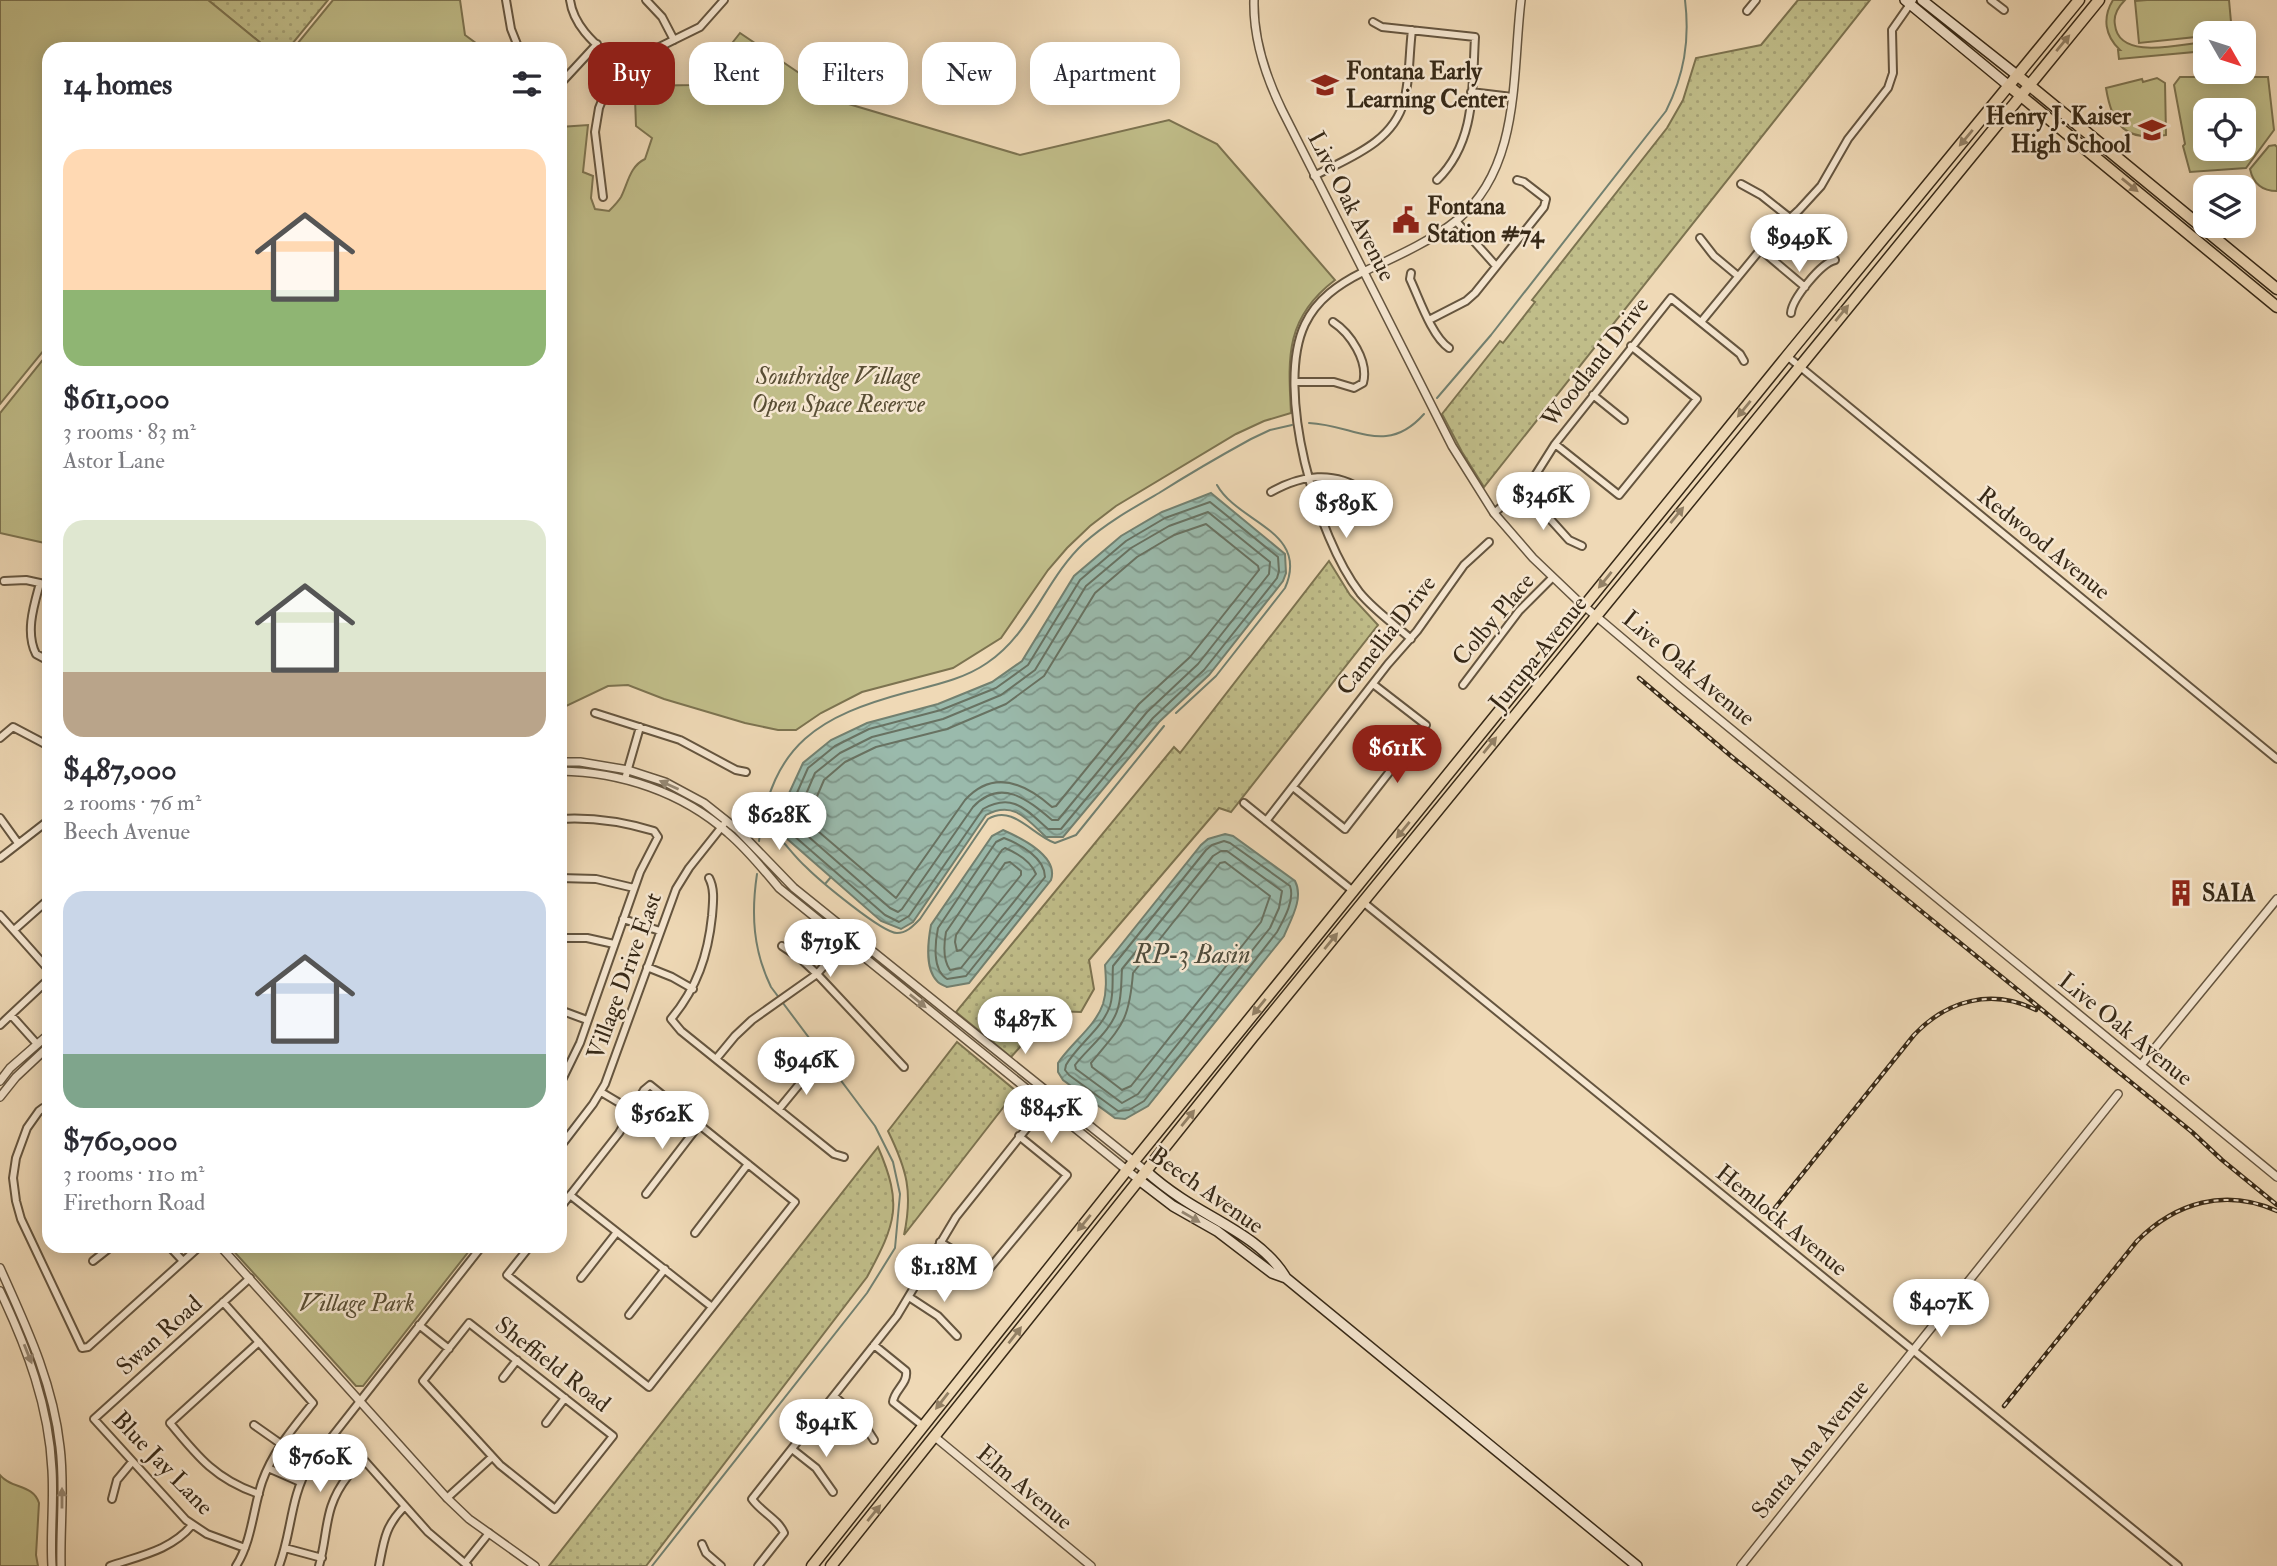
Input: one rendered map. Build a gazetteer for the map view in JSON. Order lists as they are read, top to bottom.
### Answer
{
  "streets": {
    "main road": ["Jurupa Avenue", "Beech Avenue"],
    "street": [
      "Live Oak Avenue",
      "Woodland Drive",
      "Redwood Avenue",
      "Colby Place",
      "Camellia Drive",
      "Village Drive East",
      "Hemlock Avenue",
      "Swan Road",
      "Sheffield Road",
      "Santa Ana Avenue",
      "Blue Jay Lane",
      "Elm Avenue"
    ]
  },
  "crossings": [
    ["Live Oak Avenue", "Woodland Drive"],
    ["Live Oak Avenue", "Colby Place"],
    ["Live Oak Avenue", "Jurupa Avenue"],
    ["Redwood Avenue", "Jurupa Avenue"],
    ["Jurupa Avenue", "Beech Avenue"],
    ["Jurupa Avenue", "Hemlock Avenue"],
    ["Jurupa Avenue", "Elm Avenue"],
    ["Village Drive East", "Beech Avenue"],
    ["Hemlock Avenue", "Santa Ana Avenue"],
    ["Swan Road", "Blue Jay Lane"]
  ],
  "water": ["RP-3 Basin"],
  "parks": ["Southridge Village Open Space Reserve", "Village Park"],
  "places": {
    "school or university": ["Fontana Early Learning Center", "Henry J. Kaiser High School"],
    "public building": ["Fontana Station #74"],
    "building": ["SAIA"]
  },
  "north": "bottom right",
  "page": {
    "chip": [
      "Buy",
      "Rent",
      "Filters",
      "New",
      "Apartment"
    ],
    "heading": "14 homes",
    "list": [
      {
        "name": "$611,000",
        "note": "3 rooms · 83 m² · Astor Lane"
      },
      {
        "name": "$487,000",
        "note": "2 rooms · 76 m² · Beech Avenue"
      },
      {
        "name": "$760,000",
        "note": "3 rooms · 110 m² · Firethorn Road"
      }
    ],
    "price": [
      "$949K",
      "$346K",
      "$589K",
      "$611K",
      "$628K",
      "$719K",
      "$487K",
      "$946K",
      "$845K",
      "$562K",
      "$1.18M",
      "$407K",
      "$941K",
      "$760K"
    ]
  }
}
